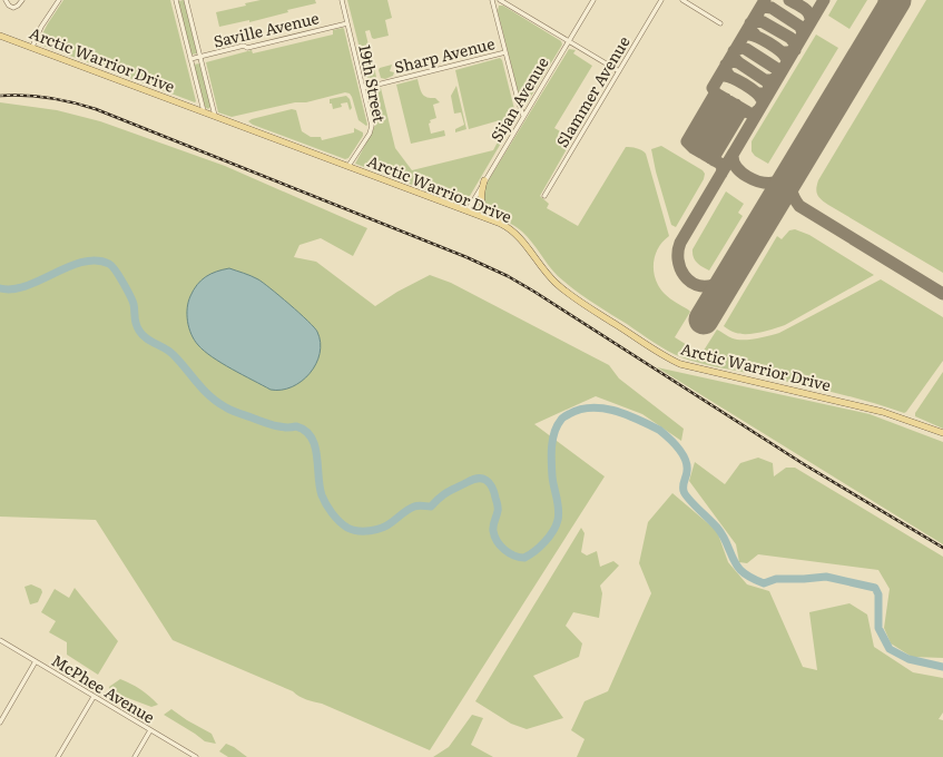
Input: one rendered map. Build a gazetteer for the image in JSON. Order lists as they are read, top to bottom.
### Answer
{
  "streets": {
    "main road": ["Arctic Warrior Drive"],
    "street": [
      "Saville Avenue",
      "Sharp Avenue",
      "19th Street",
      "Slammer Avenue",
      "Sijan Avenue",
      "McPhee Avenue"
    ]
  },
  "crossings": [
    ["Saville Avenue", "19th Street"],
    ["Sharp Avenue", "19th Street"],
    ["Arctic Warrior Drive", "19th Street"],
    ["Arctic Warrior Drive", "Sijan Avenue"]
  ]
}
